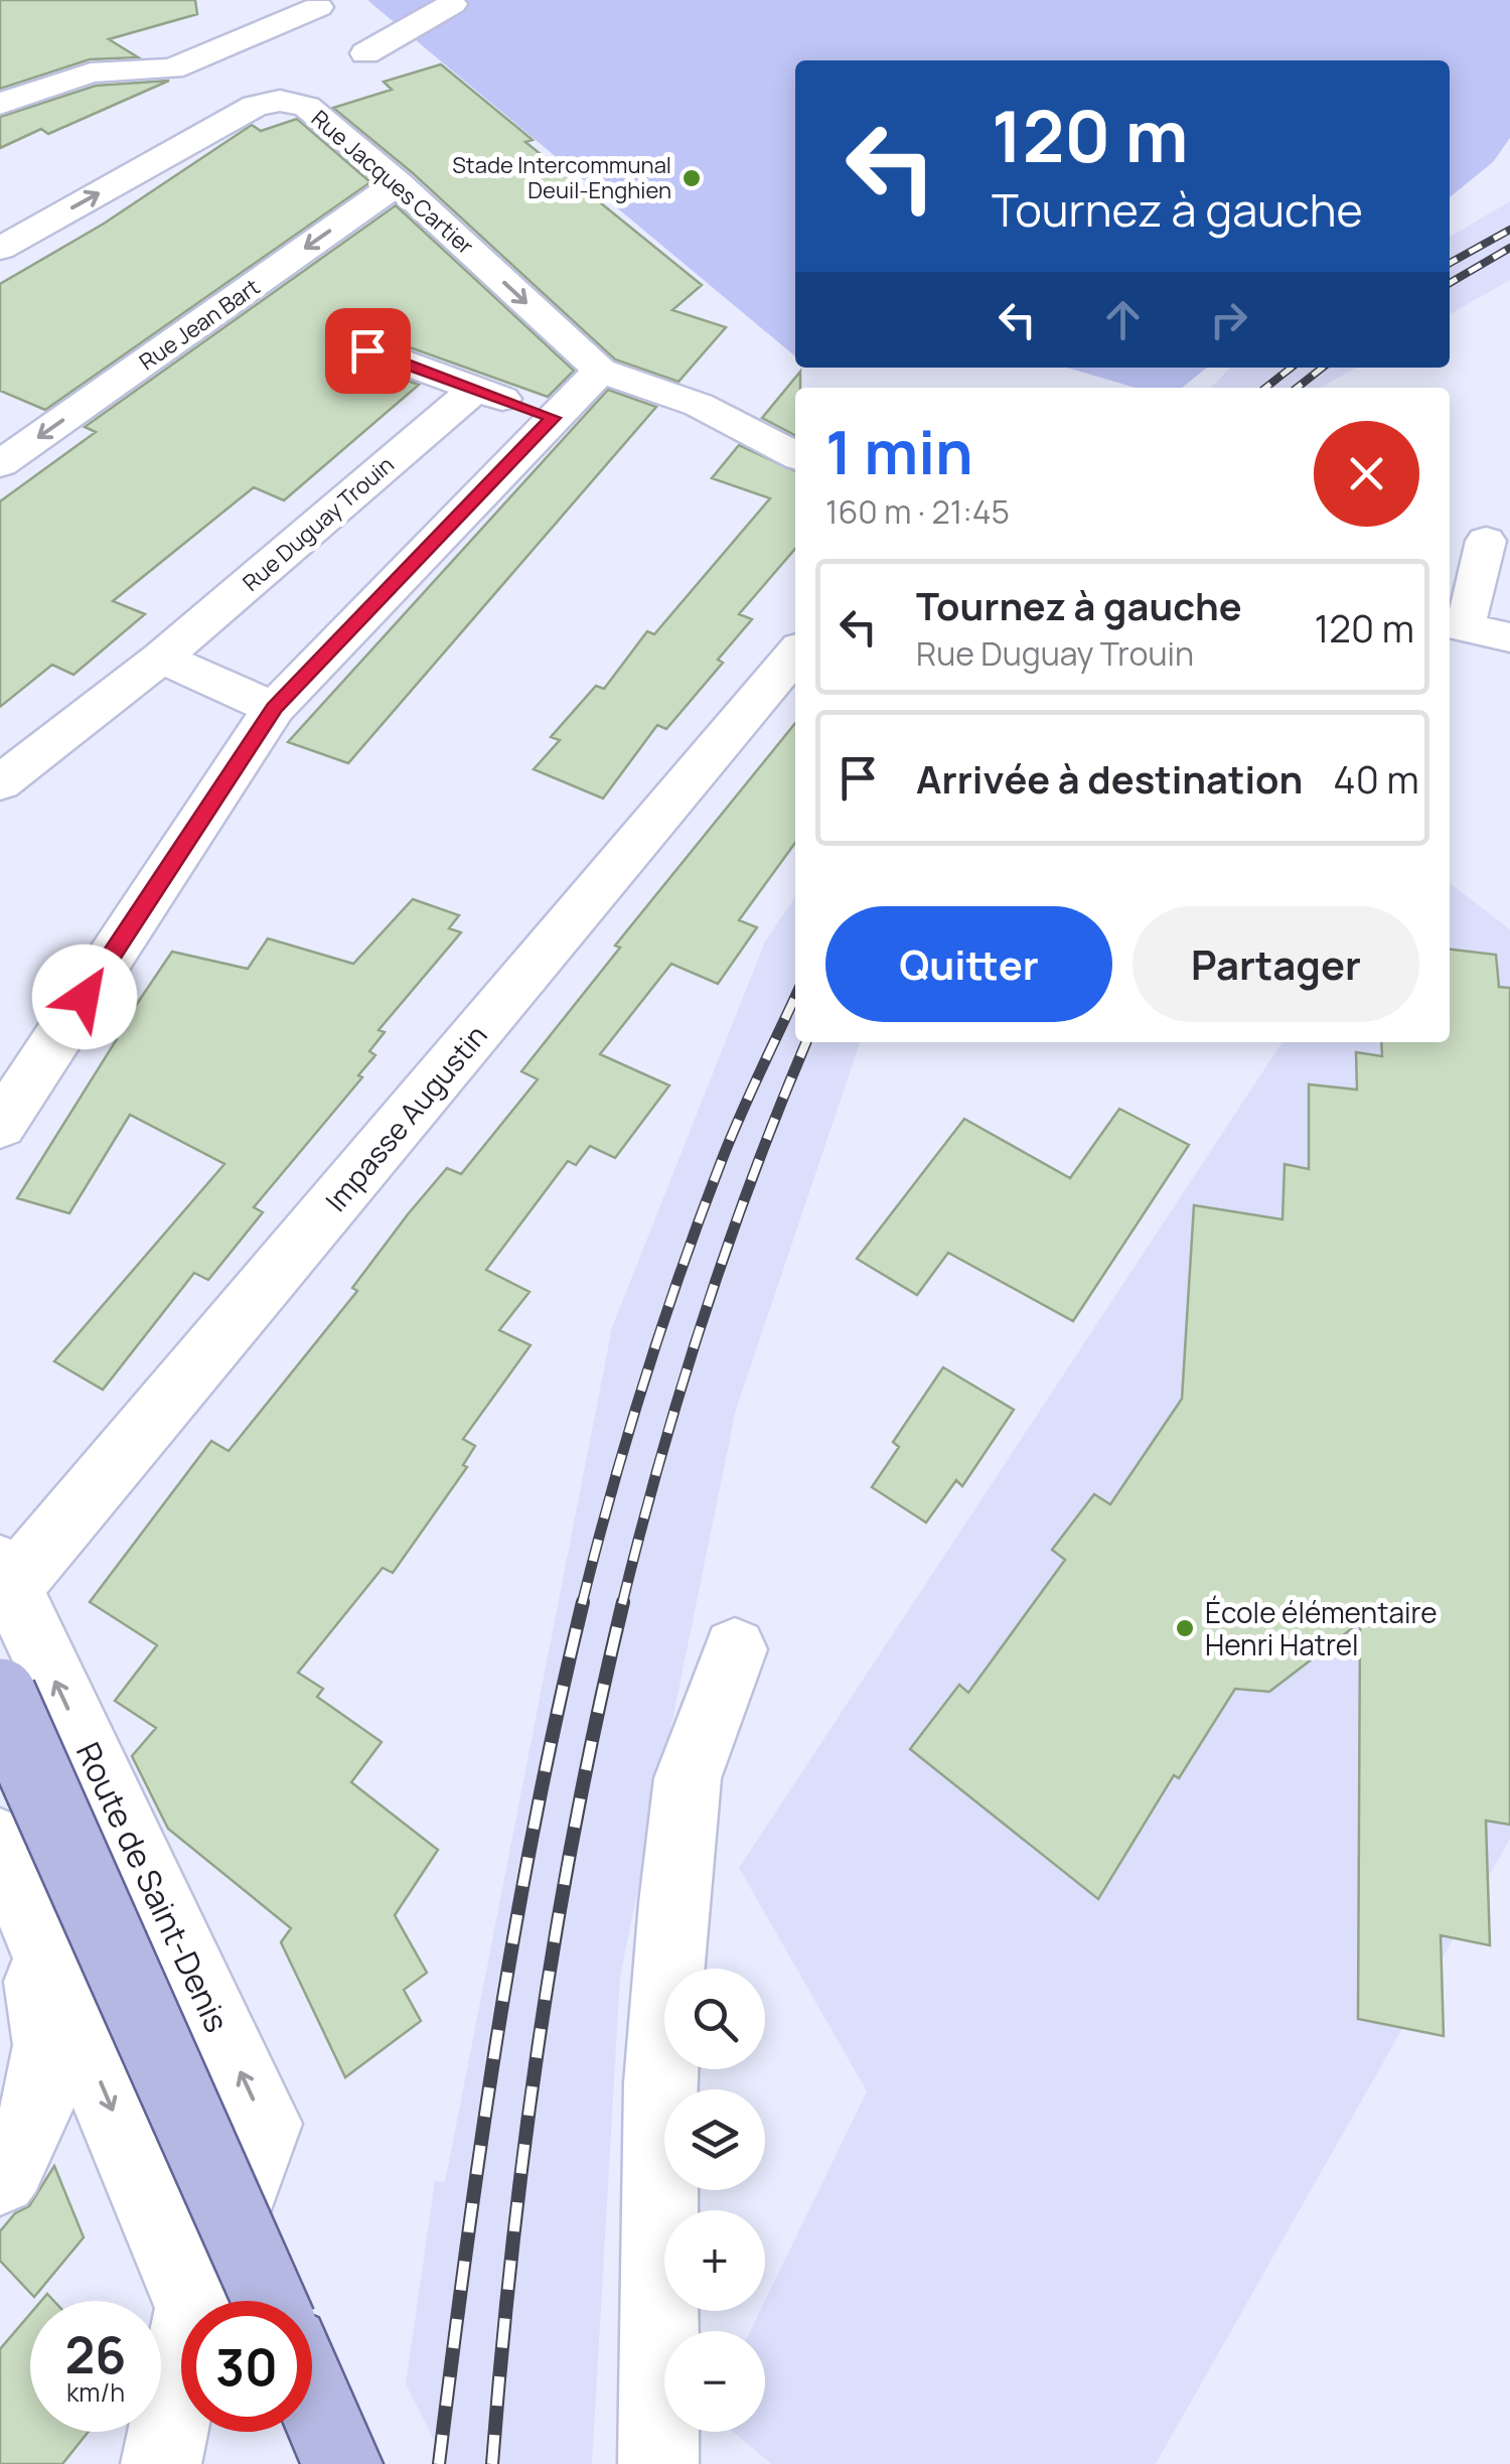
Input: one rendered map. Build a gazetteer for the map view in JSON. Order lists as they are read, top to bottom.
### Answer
{
  "streets": {
    "main road": ["Route de Saint-Denis"],
    "street": [
      "Rue Jacques Cartier",
      "Rue Jean Bart",
      "Rue Duguay Trouin",
      "Impasse Augustin"
    ]
  },
  "crossings": [
    ["Rue Jacques Cartier", "Rue Jean Bart"],
    ["Impasse Augustin", "Route de Saint-Denis"]
  ],
  "places": ["Stade Intercommunal Deuil-Enghien", "École élémentaire Henri Hatrel"],
  "page": {
    "turn": ["120 m", "Tournez à gauche"],
    "heading": ["1 min", "160 m · 21:45"],
    "list": [
      {
        "name": "Tournez à gauche",
        "note": "Rue Duguay Trouin",
        "value": "120 m"
      },
      {
        "name": "Arrivée à destination",
        "value": "40 m"
      }
    ],
    "buttons": ["Quitter", "Partager"],
    "map_buttons": ["+", "−"],
    "speed": "26 km/h",
    "limit": "30"
  }
}
